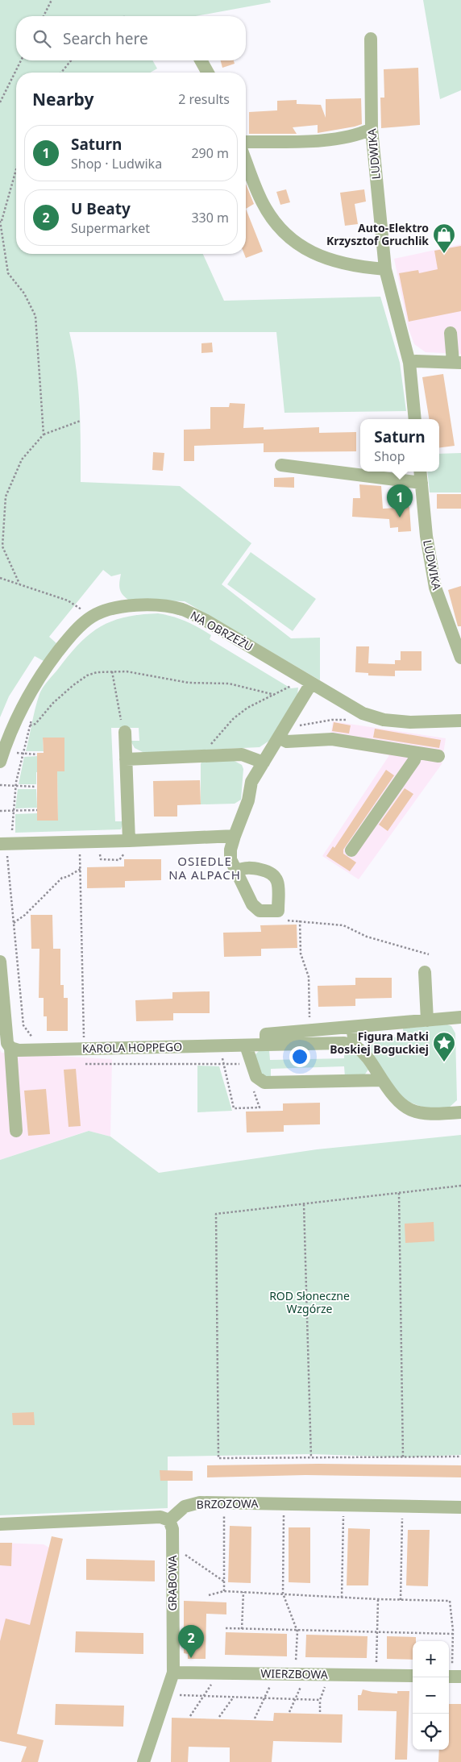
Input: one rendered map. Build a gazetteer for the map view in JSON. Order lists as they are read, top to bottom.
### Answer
{
  "streets": {
    "street": [
      "LUDWIKA",
      "NA OBRZEŻU",
      "KAROLA HOPPEGO",
      "BRZOZOWA",
      "GRABOWA",
      "WIERZBOWA"
    ]
  },
  "crossings": [
    ["BRZOZOWA", "GRABOWA"],
    ["GRABOWA", "WIERZBOWA"]
  ],
  "districts": ["OSIEDLE NA ALPACH"],
  "parks": ["ROD Słoneczne Wzgórze"],
  "places": {
    "shop": ["Auto-Elektro Krzysztof Gruchlik"],
    "place": ["Figura Matki Boskiej Boguckiej"]
  },
  "page": {
    "search": "Search here",
    "heading": ["Nearby", "2 results"],
    "list": [
      {
        "mark": "1",
        "name": "Saturn",
        "note": "Shop · Ludwika",
        "value": "290 m"
      },
      {
        "mark": "2",
        "name": "U Beaty",
        "note": "Supermarket",
        "value": "330 m"
      }
    ],
    "popup": ["Saturn", "Shop"],
    "pins": ["1", "2"],
    "map_buttons": ["+", "−"]
  }
}
